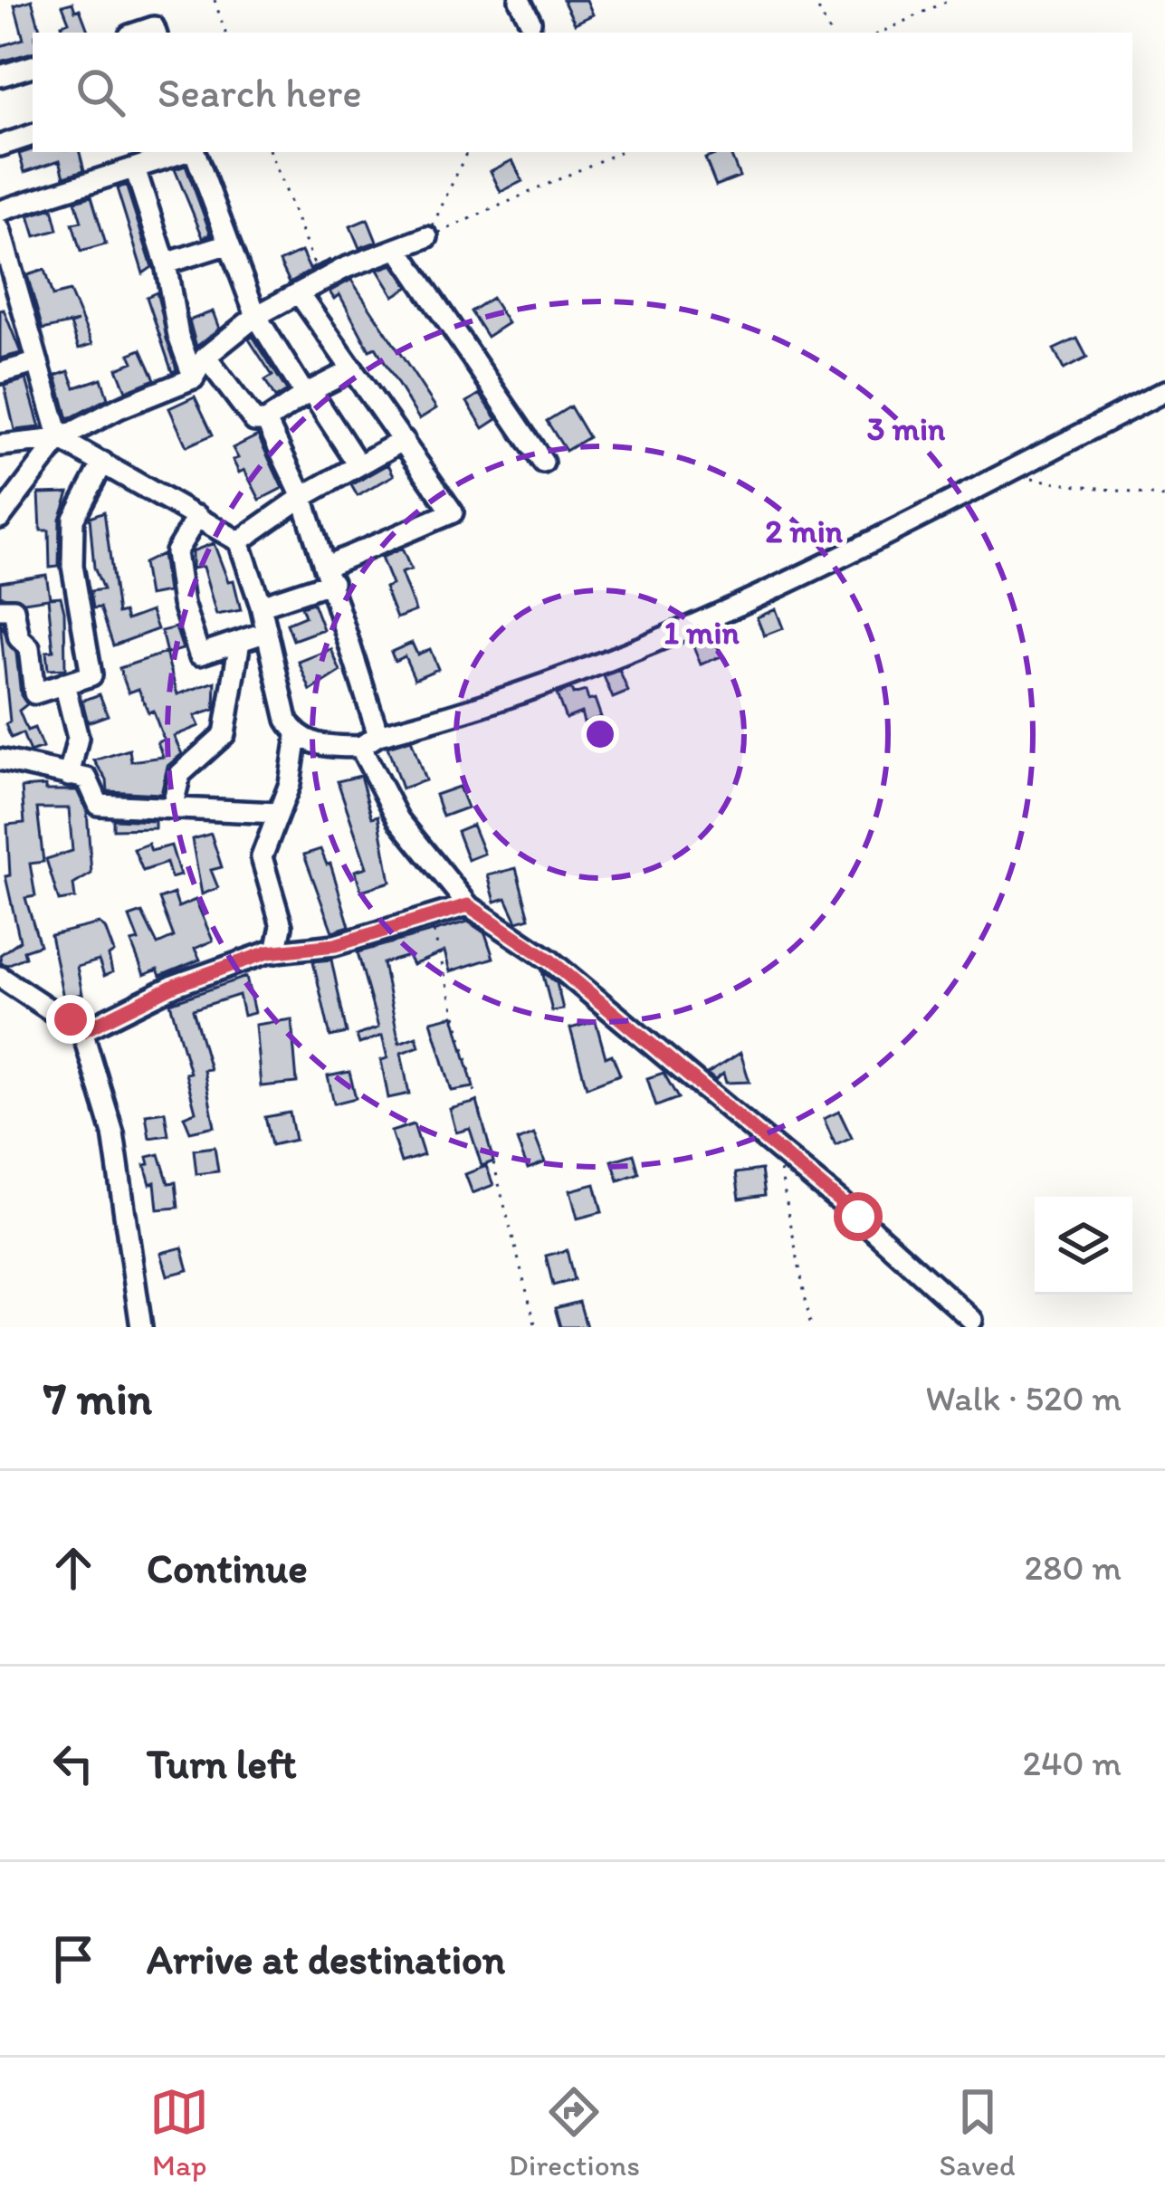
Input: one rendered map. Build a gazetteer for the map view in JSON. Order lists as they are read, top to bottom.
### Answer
{
  "page": {
    "search": "Search here",
    "heading": ["7 min", "Walk · 520 m"],
    "list": [
      ["Continue", "280 m"],
      ["Turn left", "240 m"],
      "Arrive at destination"
    ],
    "nav": ["Map", "Directions", "Saved"]
  },
  "rings": ["3 min", "2 min", "1 min"]
}
